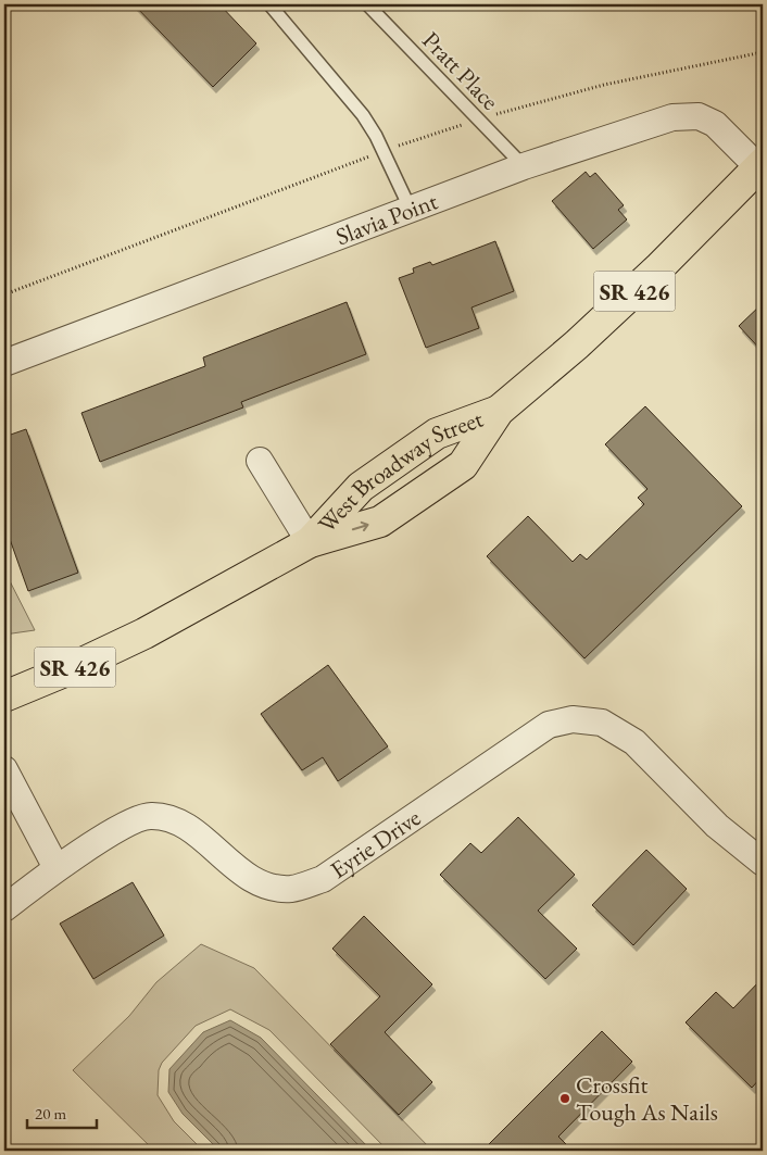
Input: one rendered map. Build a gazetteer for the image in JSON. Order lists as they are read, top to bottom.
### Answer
{
  "streets": {
    "main road": ["SR 426", "West Broadway Street"],
    "street": ["Slavia Point", "Eyrie Drive"],
    "lane": ["Pratt Place"]
  },
  "crossings": [
    ["Pratt Place", "Slavia Point"],
    ["Slavia Point", "West Broadway Street"]
  ],
  "places": ["Crossfit Tough As Nails"],
  "scale_bar": "20 m"
}
